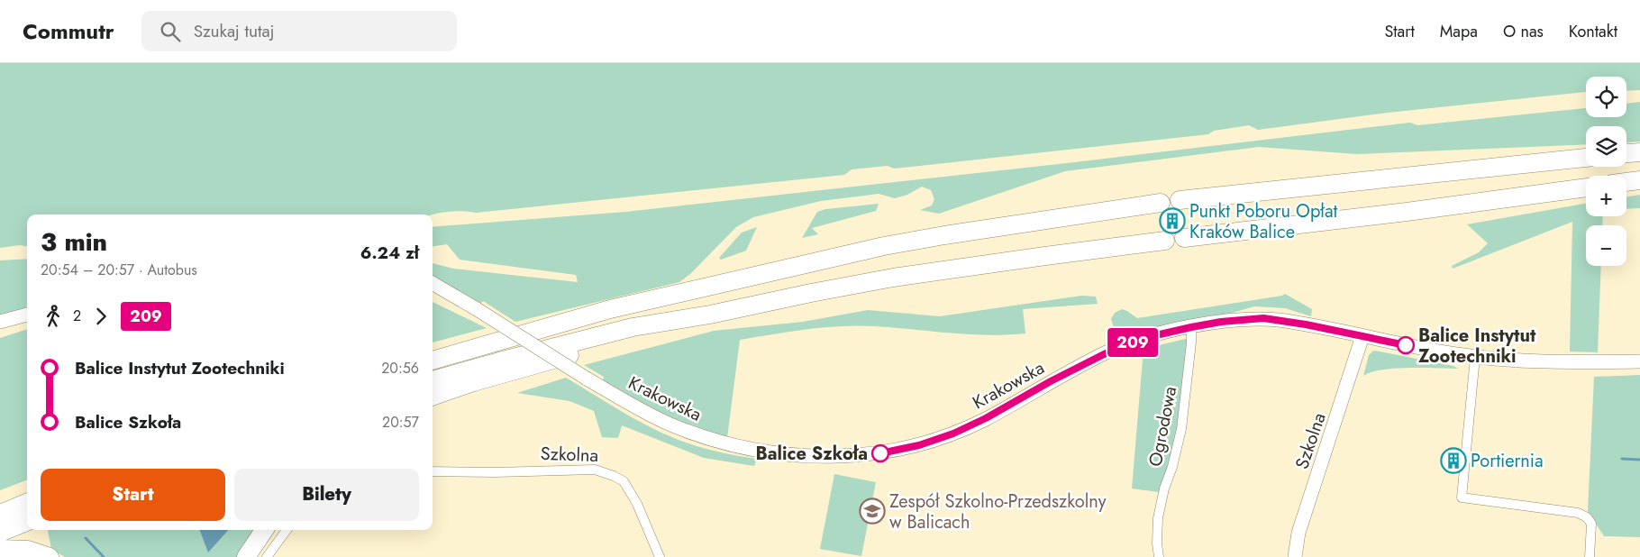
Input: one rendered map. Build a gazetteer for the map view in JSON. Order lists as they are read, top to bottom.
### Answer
{
  "streets": {
    "street": ["Krakowska", "Ogrodowa", "Szkolna"]
  },
  "crossings": [
    ["Krakowska", "Ogrodowa"],
    ["Krakowska", "Szkolna"]
  ],
  "places": {
    "building": ["Punkt Poboru Opłat Kraków Balice", "Portiernia"],
    "other": ["Balice Instytut Zootechniki", "Balice Szkoła"],
    "school or university": ["Zespół Szkolno-Przedszkolny w Balicach"]
  },
  "lines": ["bus line 209"],
  "page": {
    "header": "Commutr",
    "search": "Szukaj tutaj",
    "nav": [
      "Start",
      "Mapa",
      "O nas",
      "Kontakt"
    ],
    "on_map": "209",
    "map_buttons": ["+", "−"],
    "heading": ["3 min", "20:54 – 20:57 · Autobus", "6.24 zł"],
    "legs": ["2", "209"],
    "list": [
      {
        "name": "Balice Instytut Zootechniki",
        "value": "20:56"
      },
      {
        "name": "Balice Szkoła",
        "value": "20:57"
      }
    ],
    "buttons": ["Start", "Bilety"]
  }
}
